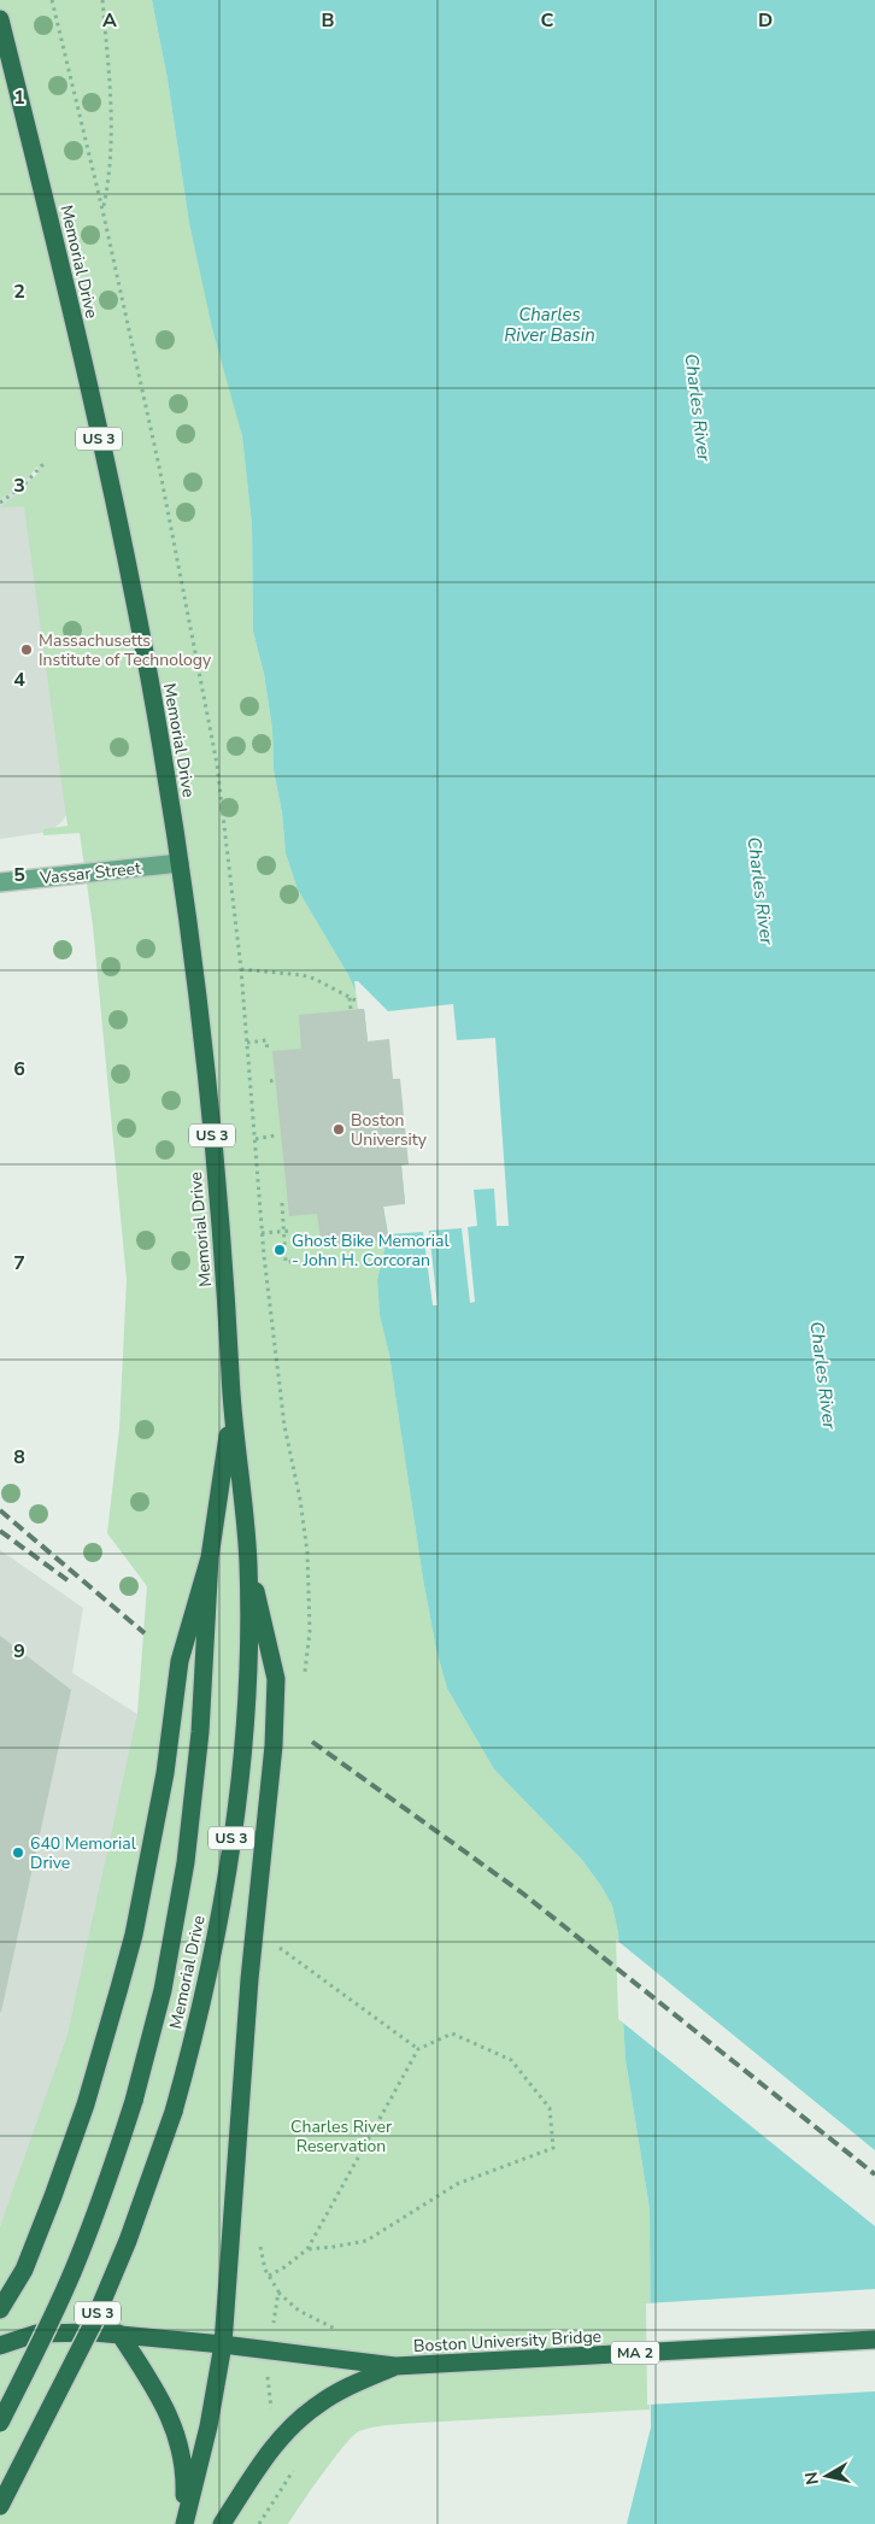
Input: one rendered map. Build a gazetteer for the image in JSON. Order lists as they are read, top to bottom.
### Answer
{
  "streets": {
    "highway": [
      "Memorial Drive",
      "US 3",
      "Boston University Bridge",
      "MA 2"
    ],
    "main road": ["Vassar Street"]
  },
  "crossings": [
    ["Memorial Drive", "Vassar Street"],
    ["Boston University Bridge", "MA 2"]
  ],
  "water": ["Charles River Basin", "Charles River"],
  "parks": ["Charles River Reservation"],
  "places": [
    "Massachusetts Institute of Technology",
    "Boston University",
    "Ghost Bike Memorial - John H. Corcoran",
    "640 Memorial Drive"
  ],
  "north": "left",
  "grid": {
    "columns": [
      "A",
      "B",
      "C",
      "D"
    ],
    "rows": [
      "1",
      "2",
      "3",
      "4",
      "5",
      "6",
      "7",
      "8",
      "9"
    ]
  }
}
